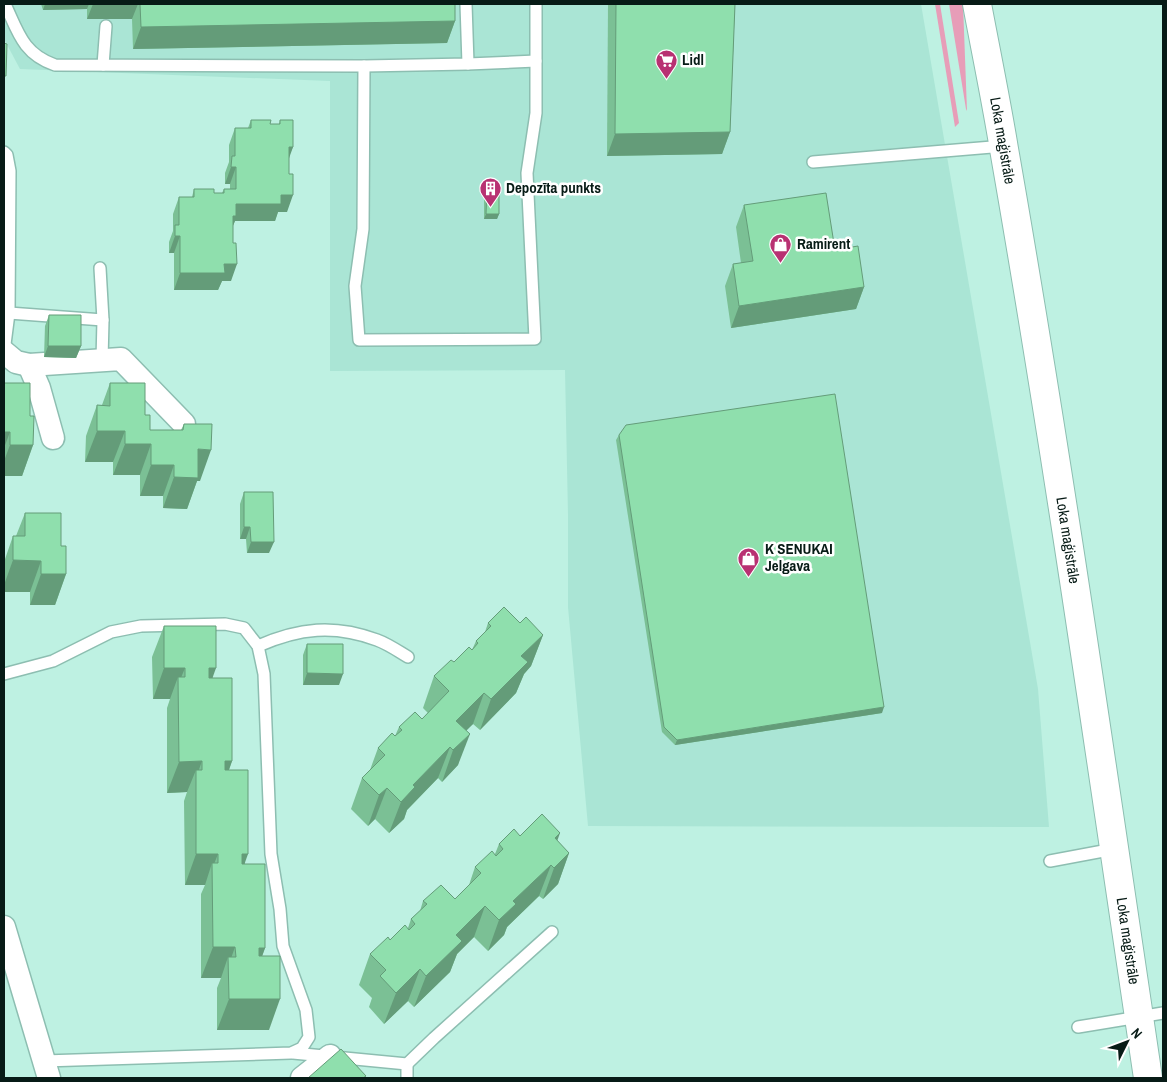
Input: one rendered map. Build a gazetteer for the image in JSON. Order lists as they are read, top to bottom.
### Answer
{
  "streets": {
    "main road": ["Loka maģistrāle"]
  },
  "places": {
    "supermarket": ["Lidl"],
    "building": ["Depozīta punkts"],
    "shop": ["Ramirent", "K SENUKAI Jelgava"]
  },
  "north": "top right"
}
